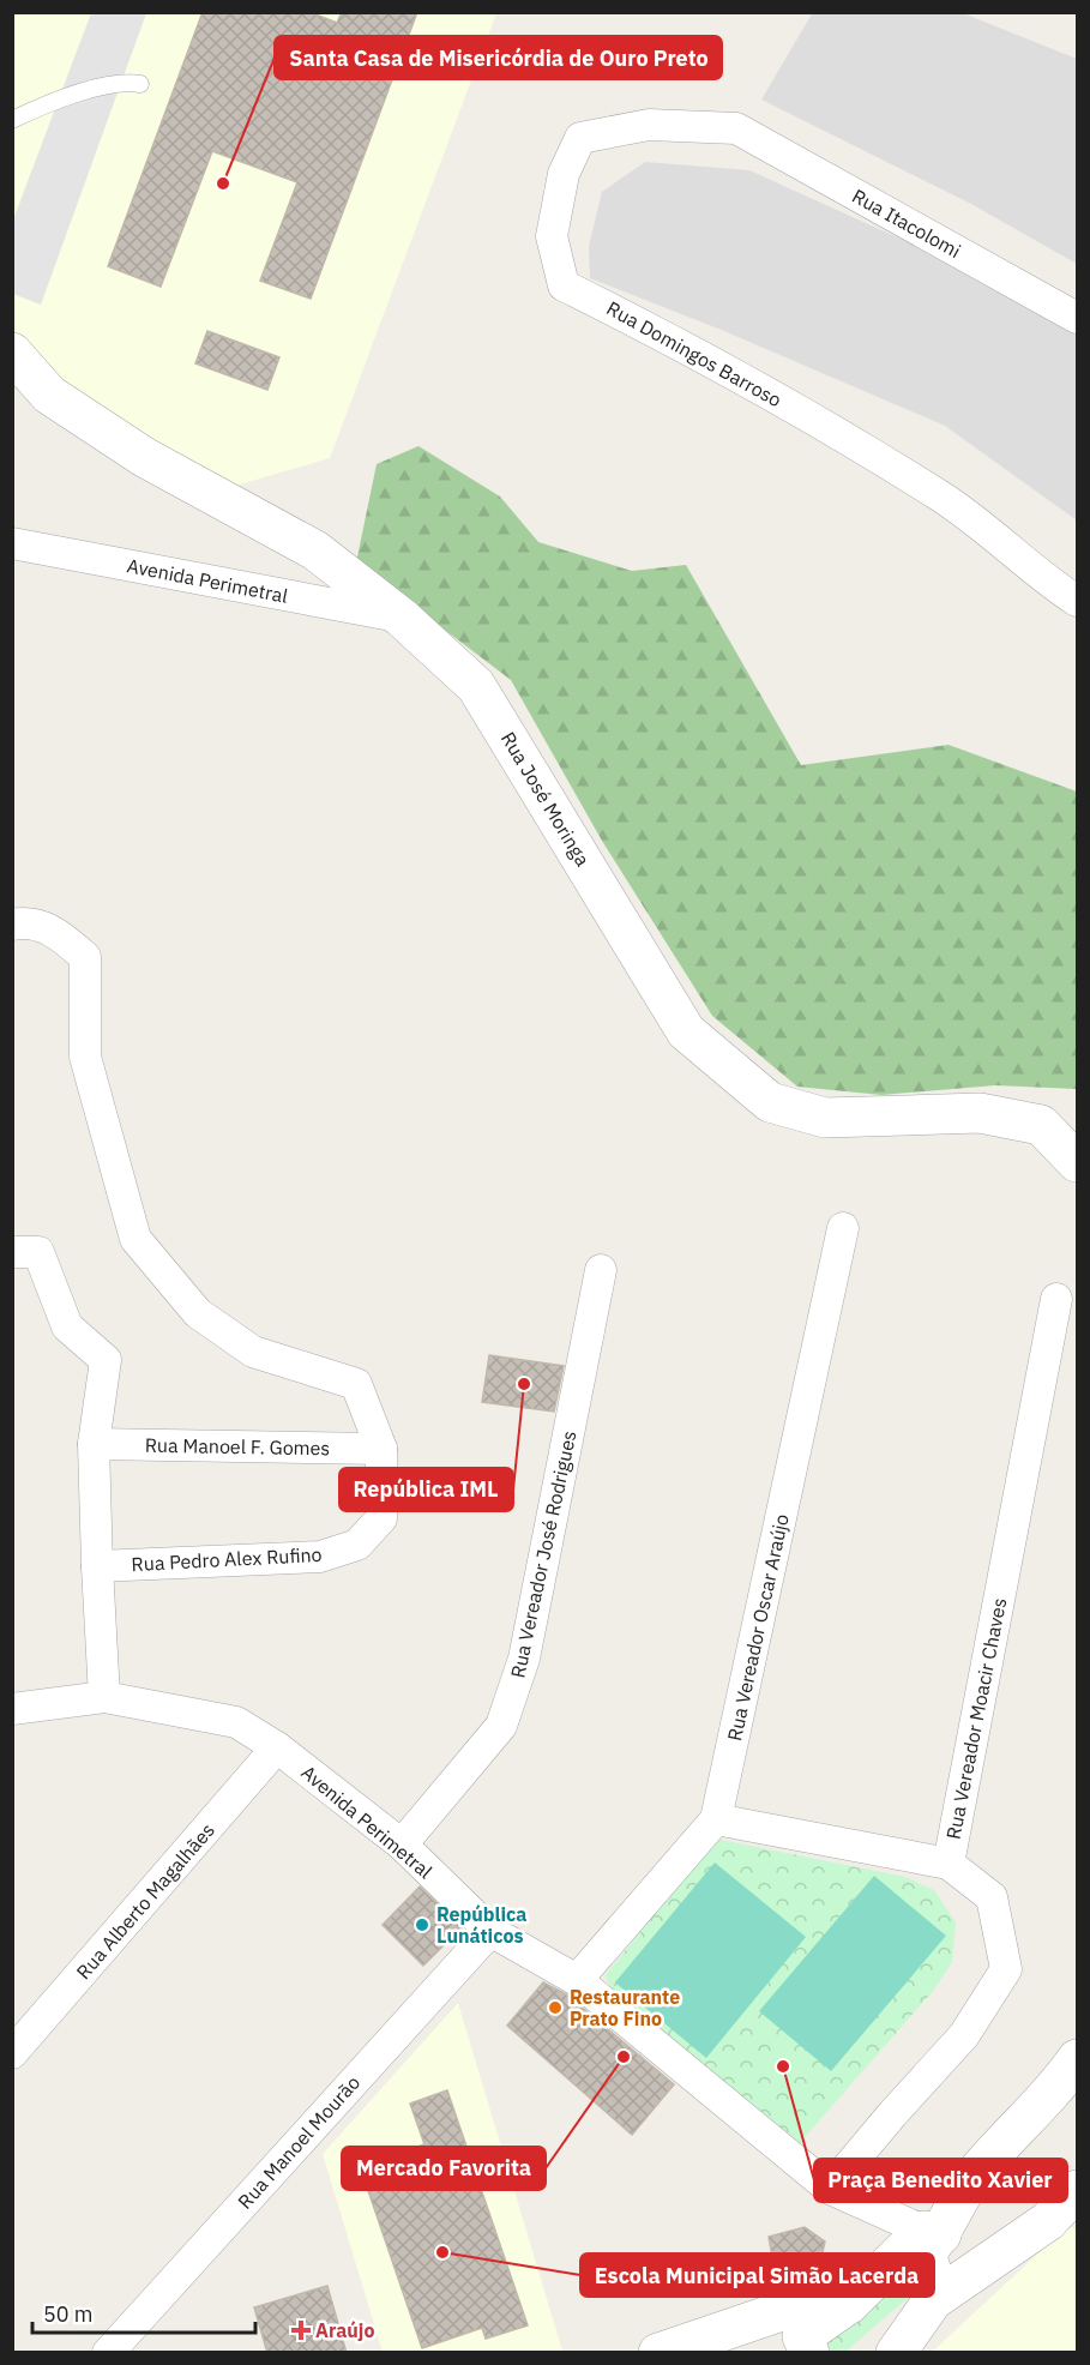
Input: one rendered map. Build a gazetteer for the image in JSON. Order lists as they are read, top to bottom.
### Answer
{
  "streets": {
    "street": [
      "Rua Itacolomi",
      "Rua Domingos Barroso",
      "Avenida Perimetral",
      "Rua José Moringa",
      "Rua Manoel F. Gomes",
      "Rua Vereador José Rodrigues",
      "Rua Pedro Alex Rufino",
      "Rua Vereador Oscar Araújo",
      "Rua Vereador Moacir Chaves",
      "Rua Alberto Magalhães",
      "Rua Manoel Mourão"
    ]
  },
  "crossings": [
    ["Rua Itacolomi", "Rua Domingos Barroso"],
    ["Avenida Perimetral", "Rua José Moringa"],
    ["Avenida Perimetral", "Rua Vereador José Rodrigues"],
    ["Avenida Perimetral", "Rua Vereador Oscar Araújo"],
    ["Avenida Perimetral", "Rua Vereador Moacir Chaves"],
    ["Avenida Perimetral", "Rua Alberto Magalhães"],
    ["Avenida Perimetral", "Rua Manoel Mourão"],
    ["Rua Manoel F. Gomes", "Rua Pedro Alex Rufino"]
  ],
  "places": {
    "other": [
      "Santa Casa de Misericórdia de Ouro Preto",
      "República IML",
      "República Lunáticos",
      "Restaurante Prato Fino",
      "Mercado Favorita",
      "Praça Benedito Xavier",
      "Escola Municipal Simão Lacerda"
    ],
    "health": ["Araújo"]
  },
  "scale_bar": "50 m"
}
